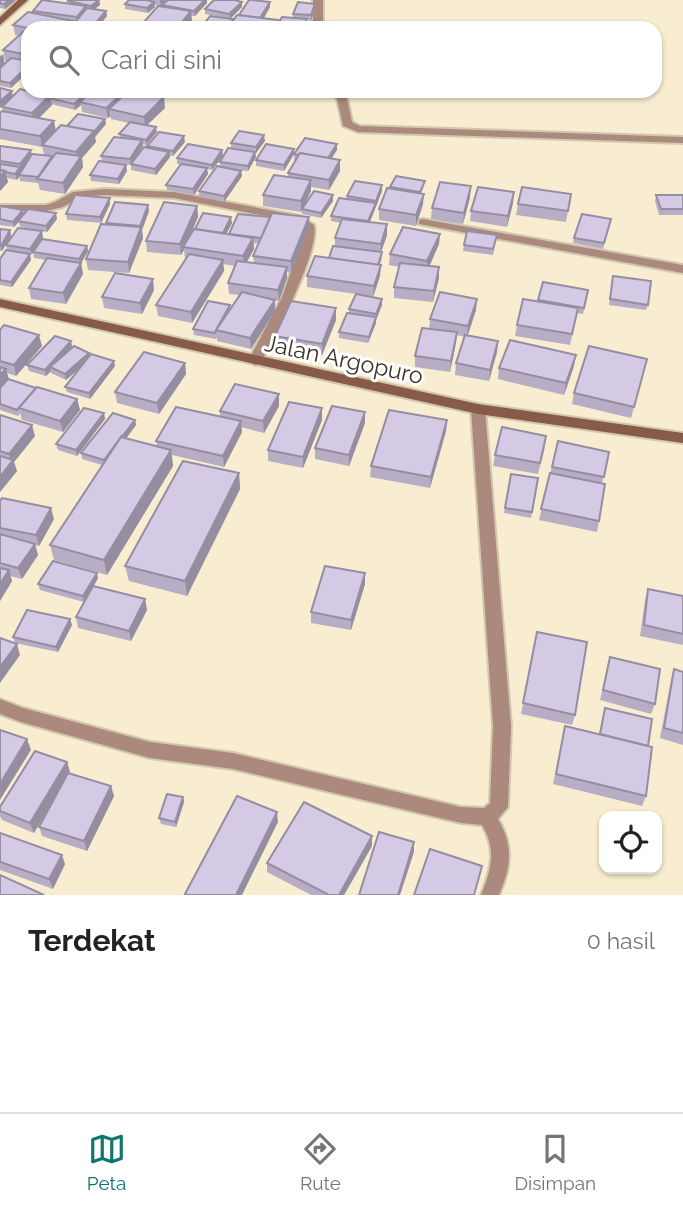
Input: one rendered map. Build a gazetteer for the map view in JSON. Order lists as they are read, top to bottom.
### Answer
{
  "streets": {
    "street": ["Jalan Argopuro"]
  },
  "page": {
    "search": "Cari di sini",
    "heading": ["Terdekat", "0 hasil"],
    "nav": ["Peta", "Rute", "Disimpan"]
  }
}
